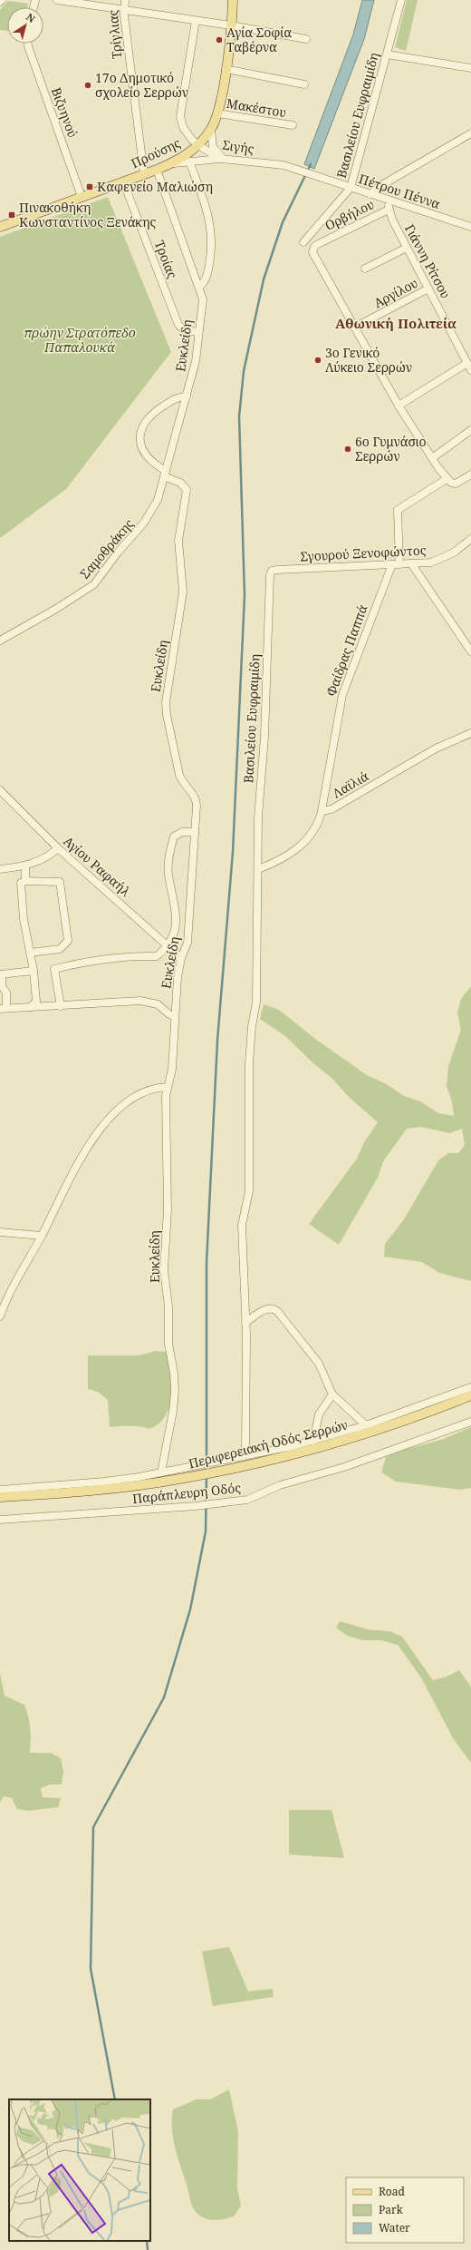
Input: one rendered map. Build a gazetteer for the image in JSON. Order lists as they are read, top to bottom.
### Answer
{
  "streets": {
    "main road": ["Προύσης", "Περιφερειακή Οδός Σερρών"],
    "street": [
      "Τρίγλιας",
      "Μακέστου",
      "Βιζυηνού",
      "Βασιλείου Ευφραιμίδη",
      "Σιγής",
      "Πέτρου Πέννα",
      "Ορβήλου",
      "Τροίας",
      "Γιάννη Ρίτσου",
      "Αργίλου",
      "Ευκλείδη",
      "Σαμοθράκης",
      "Σγουρού Ξενοφώντος",
      "Φαίδρας Παππά",
      "Λαϊλιά",
      "Αγίου Ραφαήλ",
      "Παράπλευρη Οδός"
    ]
  },
  "crossings": [
    ["Τρίγλιας", "Προύσης"],
    ["Μακέστου", "Προύσης"],
    ["Βιζυηνού", "Προύσης"],
    ["Βασιλείου Ευφραιμίδη", "Πέτρου Πέννα"],
    ["Βασιλείου Ευφραιμίδη", "Σγουρού Ξενοφώντος"],
    ["Βασιλείου Ευφραιμίδη", "Λαϊλιά"],
    ["Βασιλείου Ευφραιμίδη", "Παράπλευρη Οδός"],
    ["Σιγής", "Προύσης"],
    ["Σιγής", "Πέτρου Πέννα"],
    ["Προύσης", "Τροίας"],
    ["Προύσης", "Ευκλείδη"],
    ["Πέτρου Πέννα", "Γιάννη Ρίτσου"],
    ["Ορβήλου", "Γιάννη Ρίτσου"],
    ["Ορβήλου", "Αργίλου"],
    ["Τροίας", "Ευκλείδη"],
    ["Γιάννη Ρίτσου", "Αργίλου"],
    ["Ευκλείδη", "Σαμοθράκης"],
    ["Ευκλείδη", "Αγίου Ραφαήλ"],
    ["Ευκλείδη", "Παράπλευρη Οδός"],
    ["Σγουρού Ξενοφώντος", "Φαίδρας Παππά"],
    ["Φαίδρας Παππά", "Λαϊλιά"]
  ],
  "districts": ["Αθωνική Πολιτεία"],
  "parks": ["πρώην Στρατόπεδο Παπαλουκά"],
  "places": {
    "other": [
      "Αγία Σοφία Ταβέρνα",
      "17ο Δημοτικό σχολείο Σερρών",
      "3ο Γενικό Λύκειο Σερρών",
      "6ο Γυμνάσιο Σερρών"
    ],
    "transit": ["Καφενείο Μαλιώση", "Πινακοθήκη Κωνσταντίνος Ξενάκης"]
  },
  "legend": ["Road", "Park", "Water"],
  "north": "top right"
}
